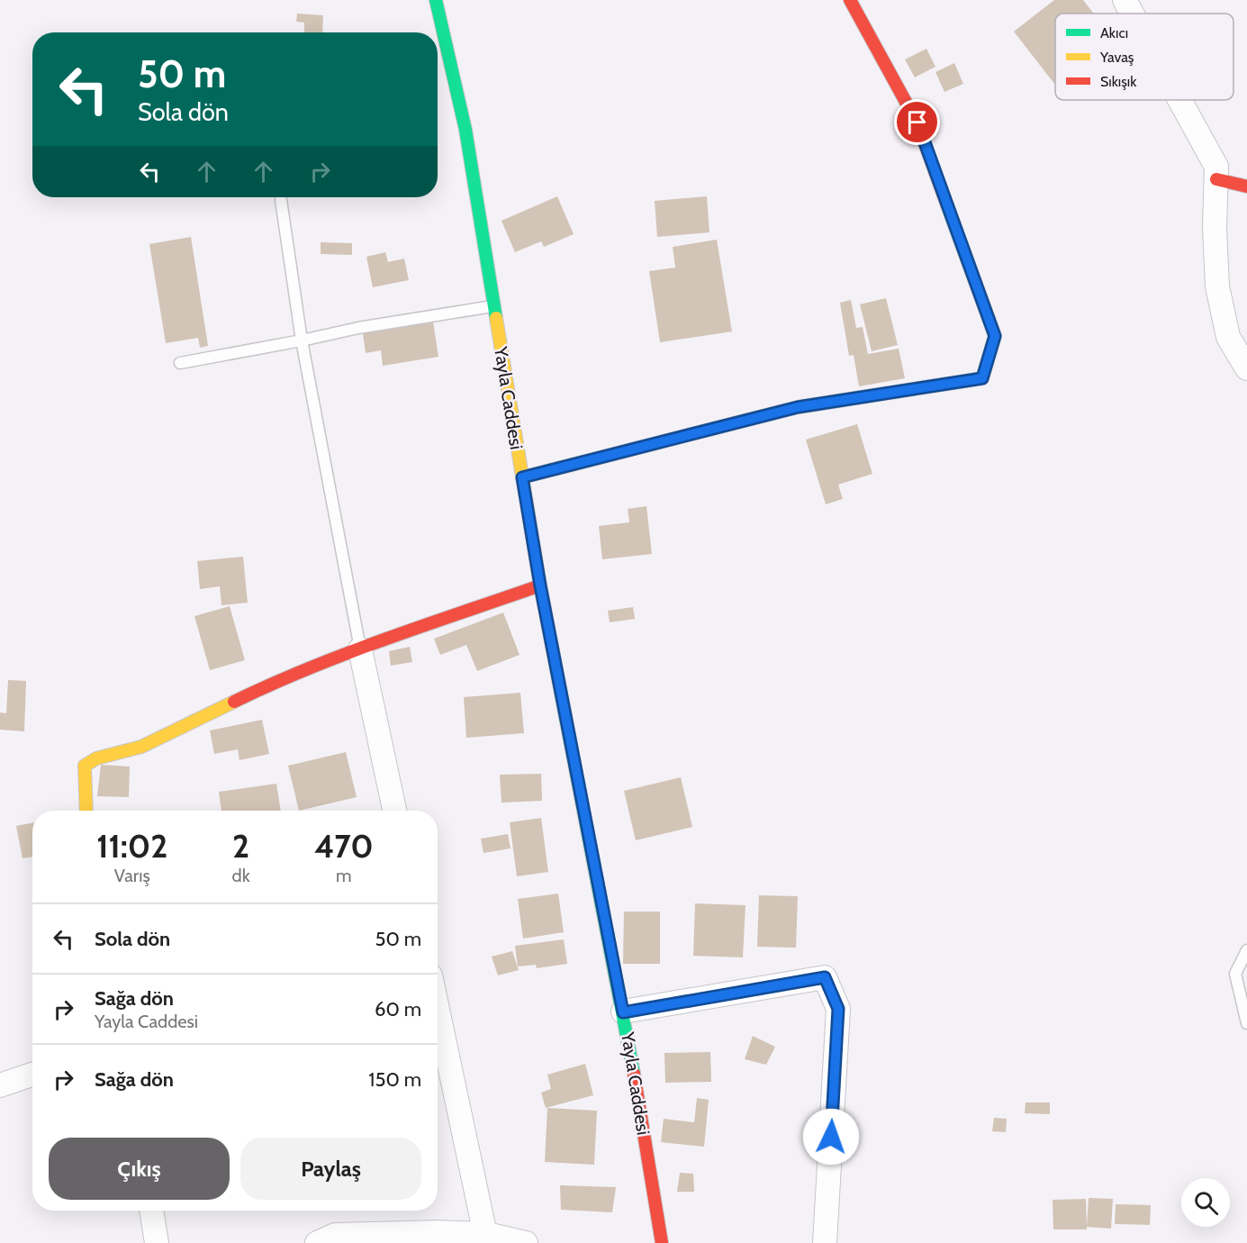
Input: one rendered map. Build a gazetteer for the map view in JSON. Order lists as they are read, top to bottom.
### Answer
{
  "streets": {
    "street": ["Yayla Caddesi"]
  },
  "legend": ["Akıcı", "Yavaş", "Sıkışık"],
  "page": {
    "turn": ["50 m", "Sola dön"],
    "eta": [
      "11:02",
      "Varış",
      "2",
      "dk",
      "470",
      "m"
    ],
    "list": [
      {
        "name": "Sola dön",
        "value": "50 m"
      },
      {
        "name": "Sağa dön",
        "note": "Yayla Caddesi",
        "value": "60 m"
      },
      {
        "name": "Sağa dön",
        "value": "150 m"
      }
    ],
    "buttons": ["Çıkış", "Paylaş"]
  }
}
